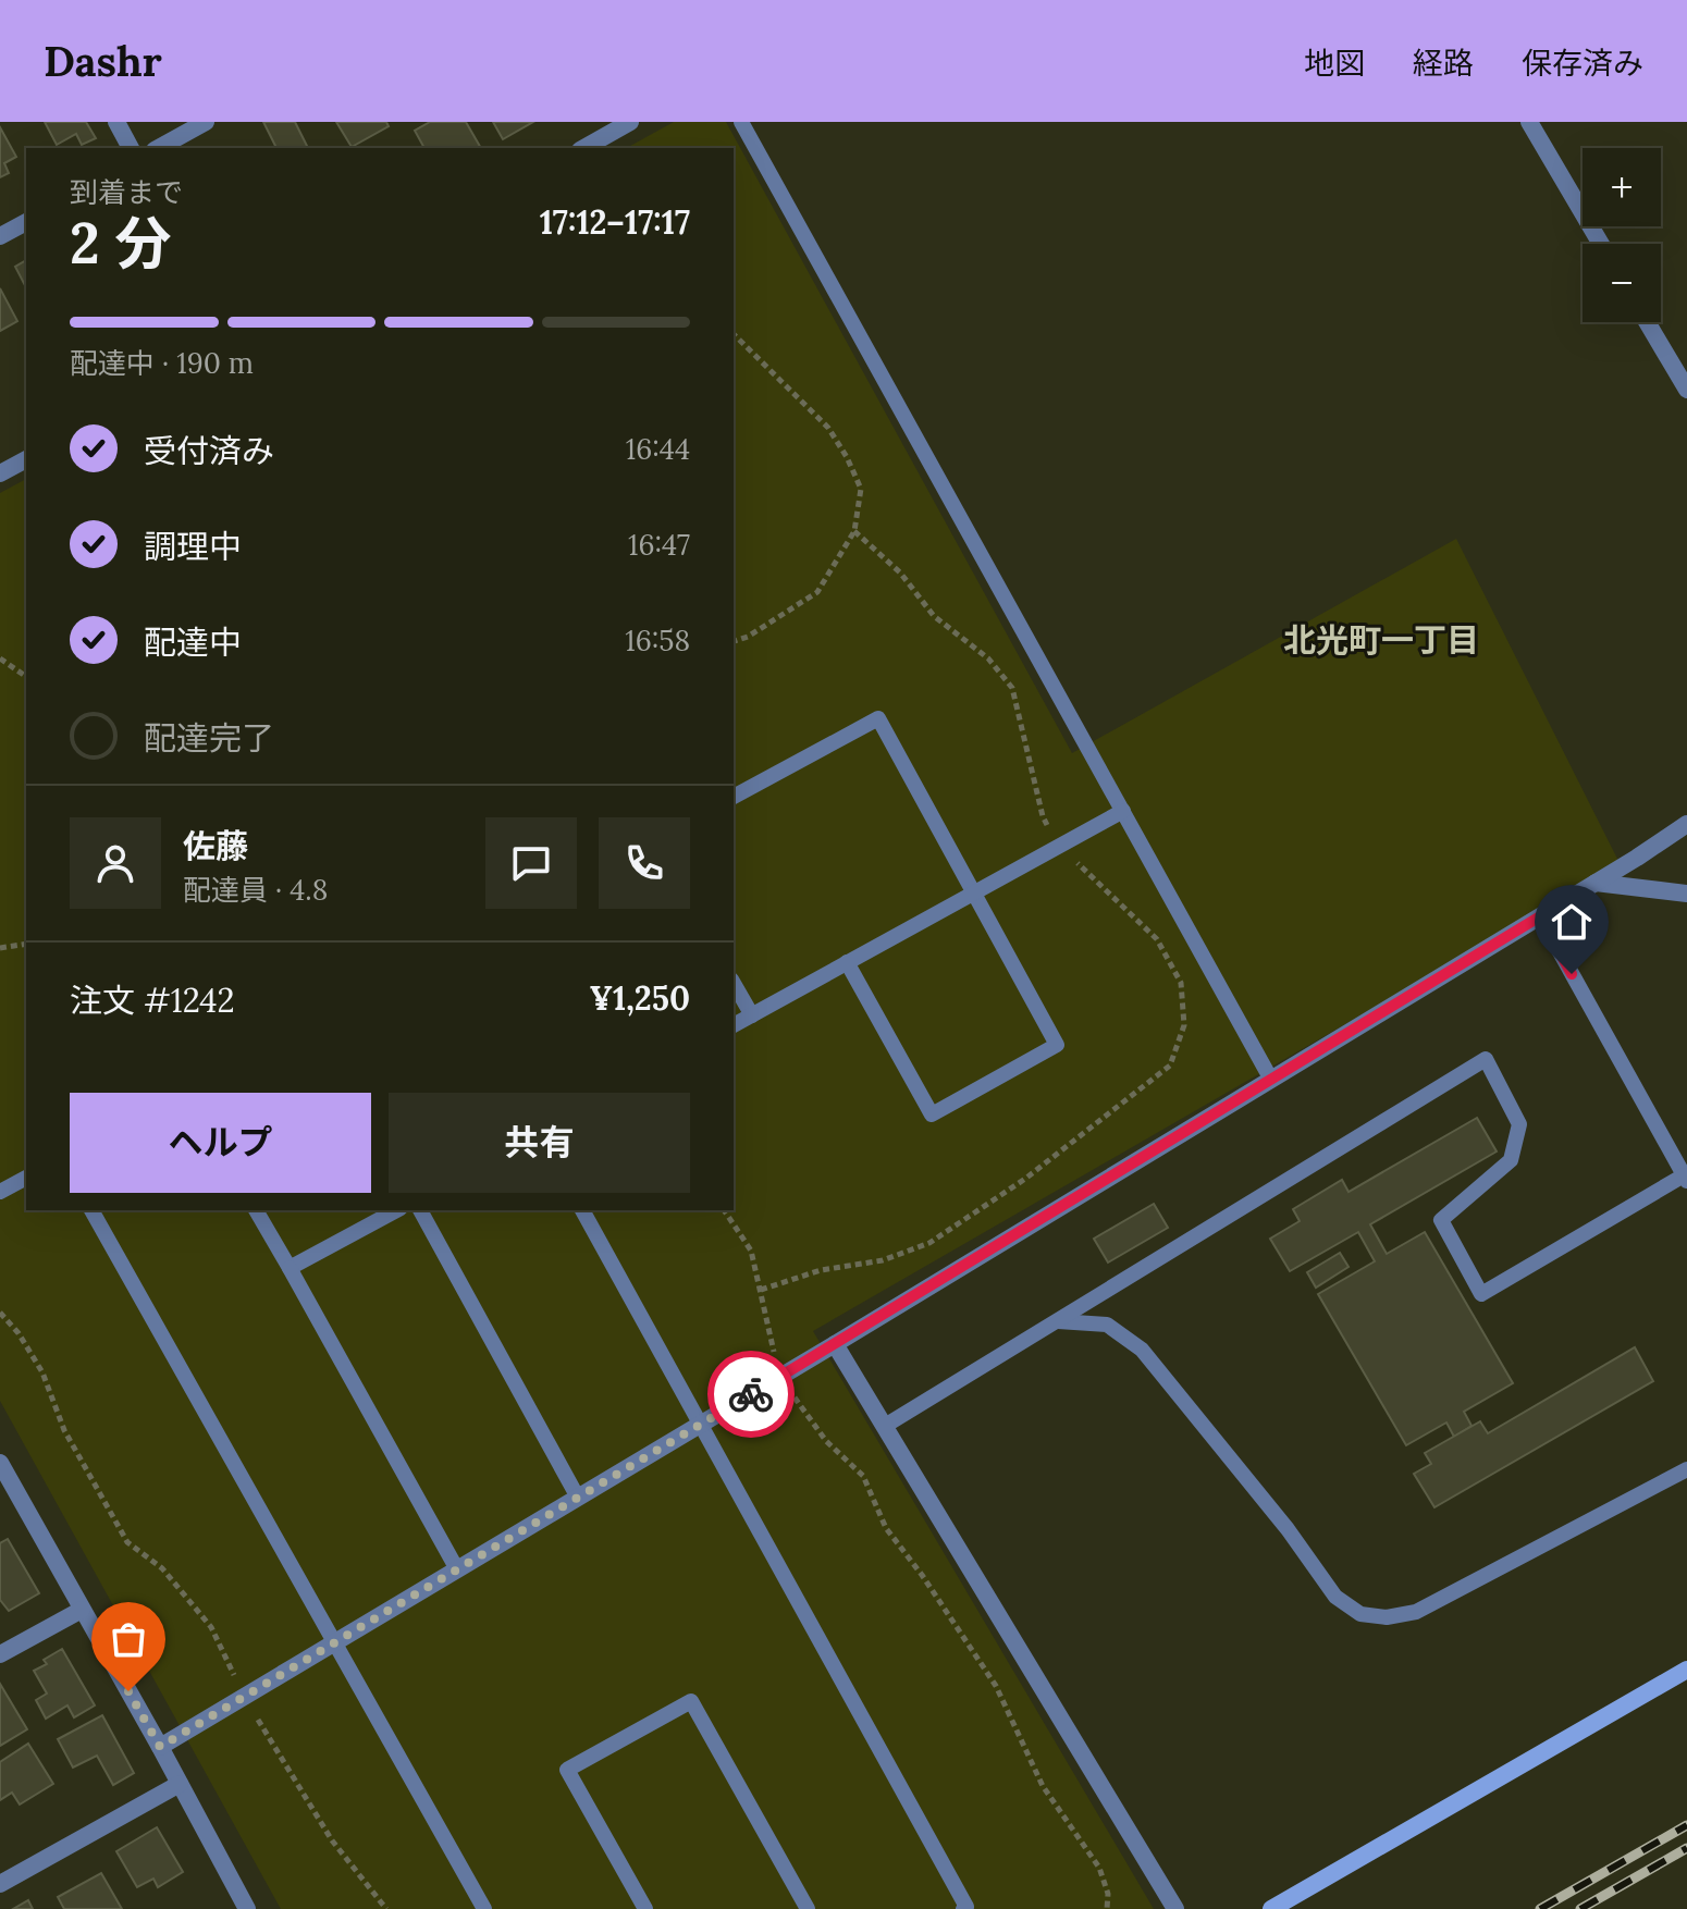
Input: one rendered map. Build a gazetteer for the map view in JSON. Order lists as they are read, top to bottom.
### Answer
{
  "districts": ["北光町一丁目"],
  "page": {
    "header": "Dashr",
    "nav": ["地図", "経路", "保存済み"],
    "map_buttons": ["+", "−"],
    "heading": ["2 分", "到着まで", "17:12–17:17"],
    "panel": [
      "佐藤",
      "配達員 · 4.8",
      "注文 #1242",
      "¥1,250"
    ],
    "bar": "配達中 · 190 m",
    "list": [
      ["受付済み", "16:44"],
      ["調理中", "16:47"],
      ["配達中", "16:58"],
      "配達完了"
    ],
    "buttons": ["ヘルプ", "共有"]
  }
}
